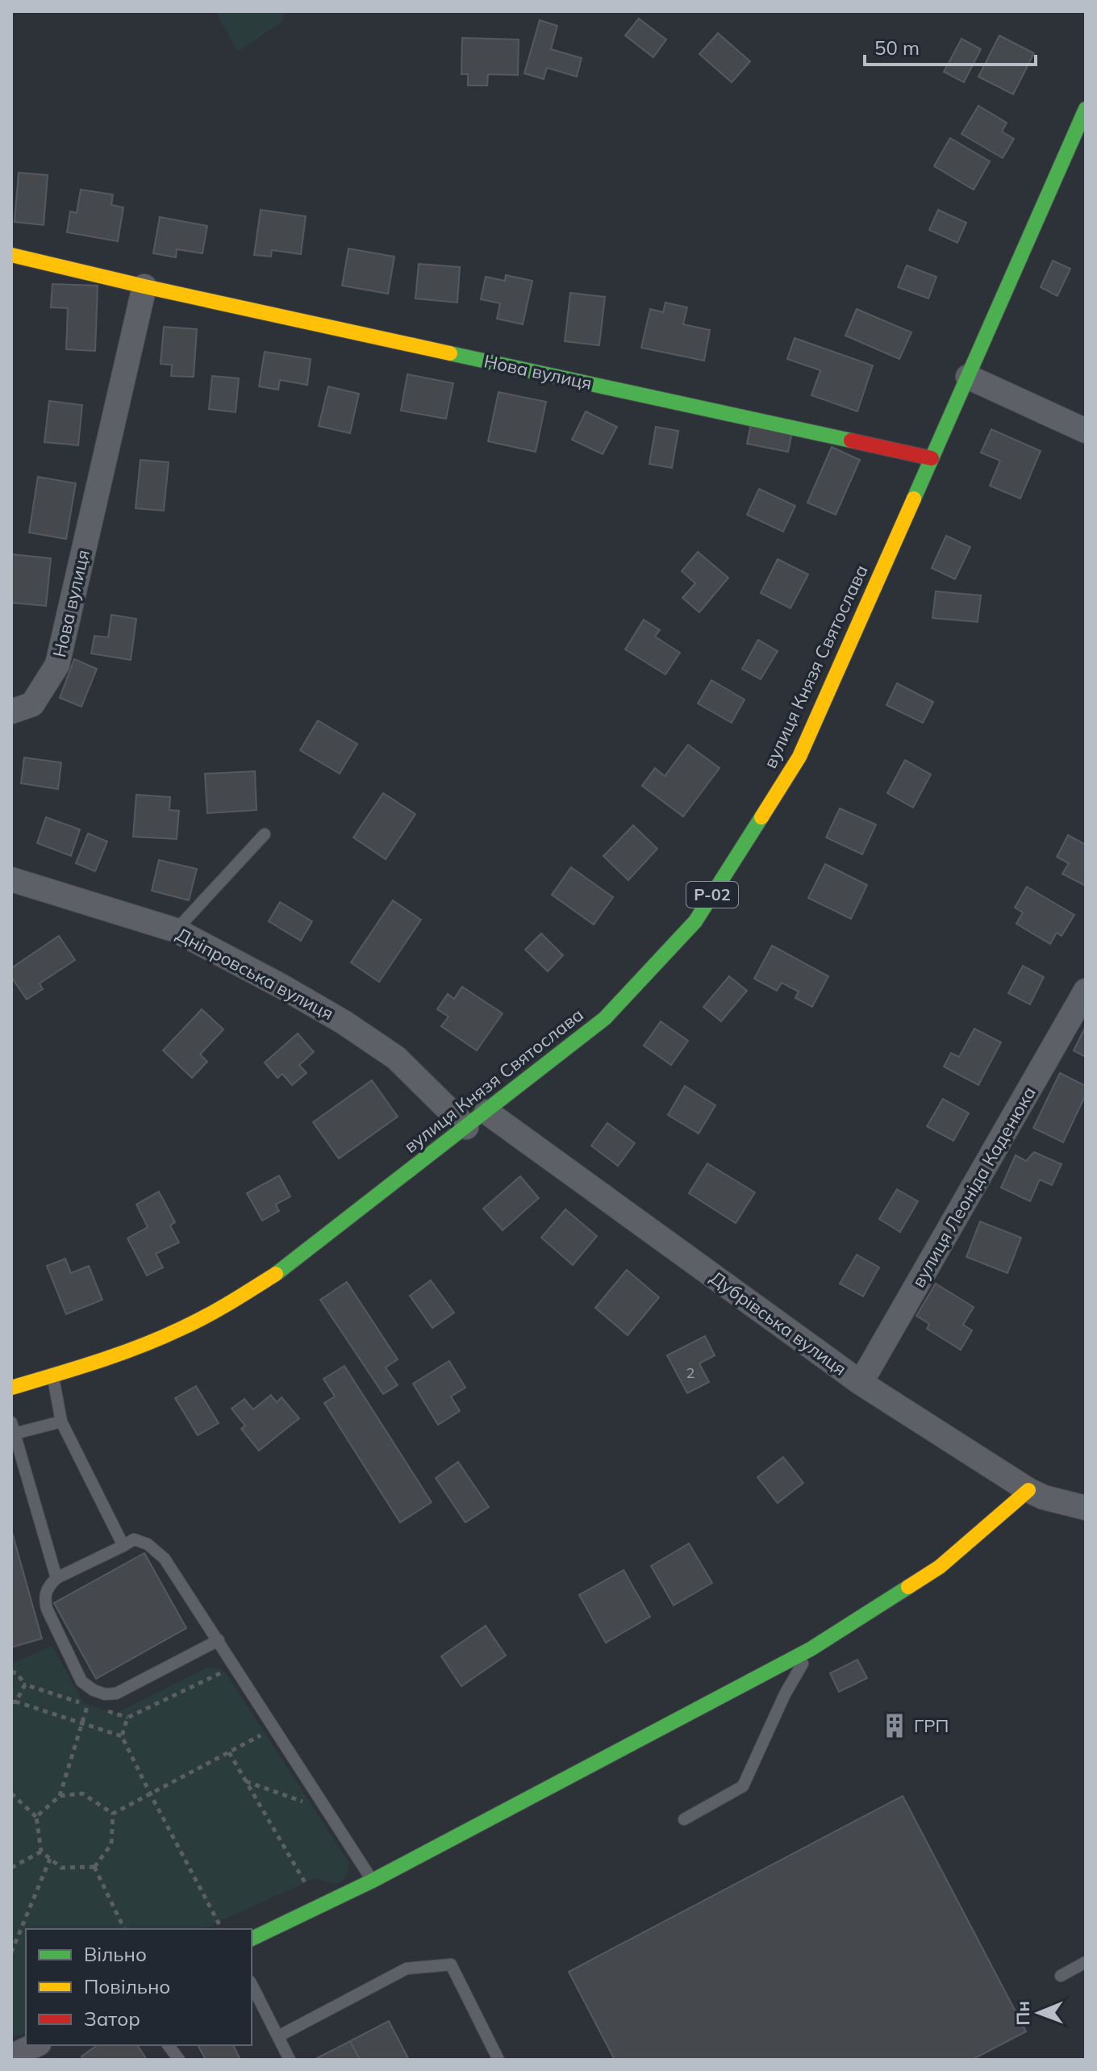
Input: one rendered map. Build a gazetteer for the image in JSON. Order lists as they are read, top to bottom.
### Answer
{
  "streets": {
    "street": [
      "Нова вулиця",
      "вулиця Князя Святослава",
      "Р-02",
      "Дніпровська вулиця",
      "вулиця Леоніда Каденюка",
      "Дубрівська вулиця"
    ]
  },
  "crossings": [
    ["Нова вулиця", "вулиця Князя Святослава"],
    ["вулиця Князя Святослава", "Дніпровська вулиця"],
    ["вулиця Князя Святослава", "Дубрівська вулиця"],
    ["вулиця Леоніда Каденюка", "Дубрівська вулиця"]
  ],
  "places": {
    "building": ["ГРП"]
  },
  "house_numbers": ["2"],
  "legend": ["Вільно", "Повільно", "Затор"],
  "scale_bar": "50 m",
  "north": "left"
}
